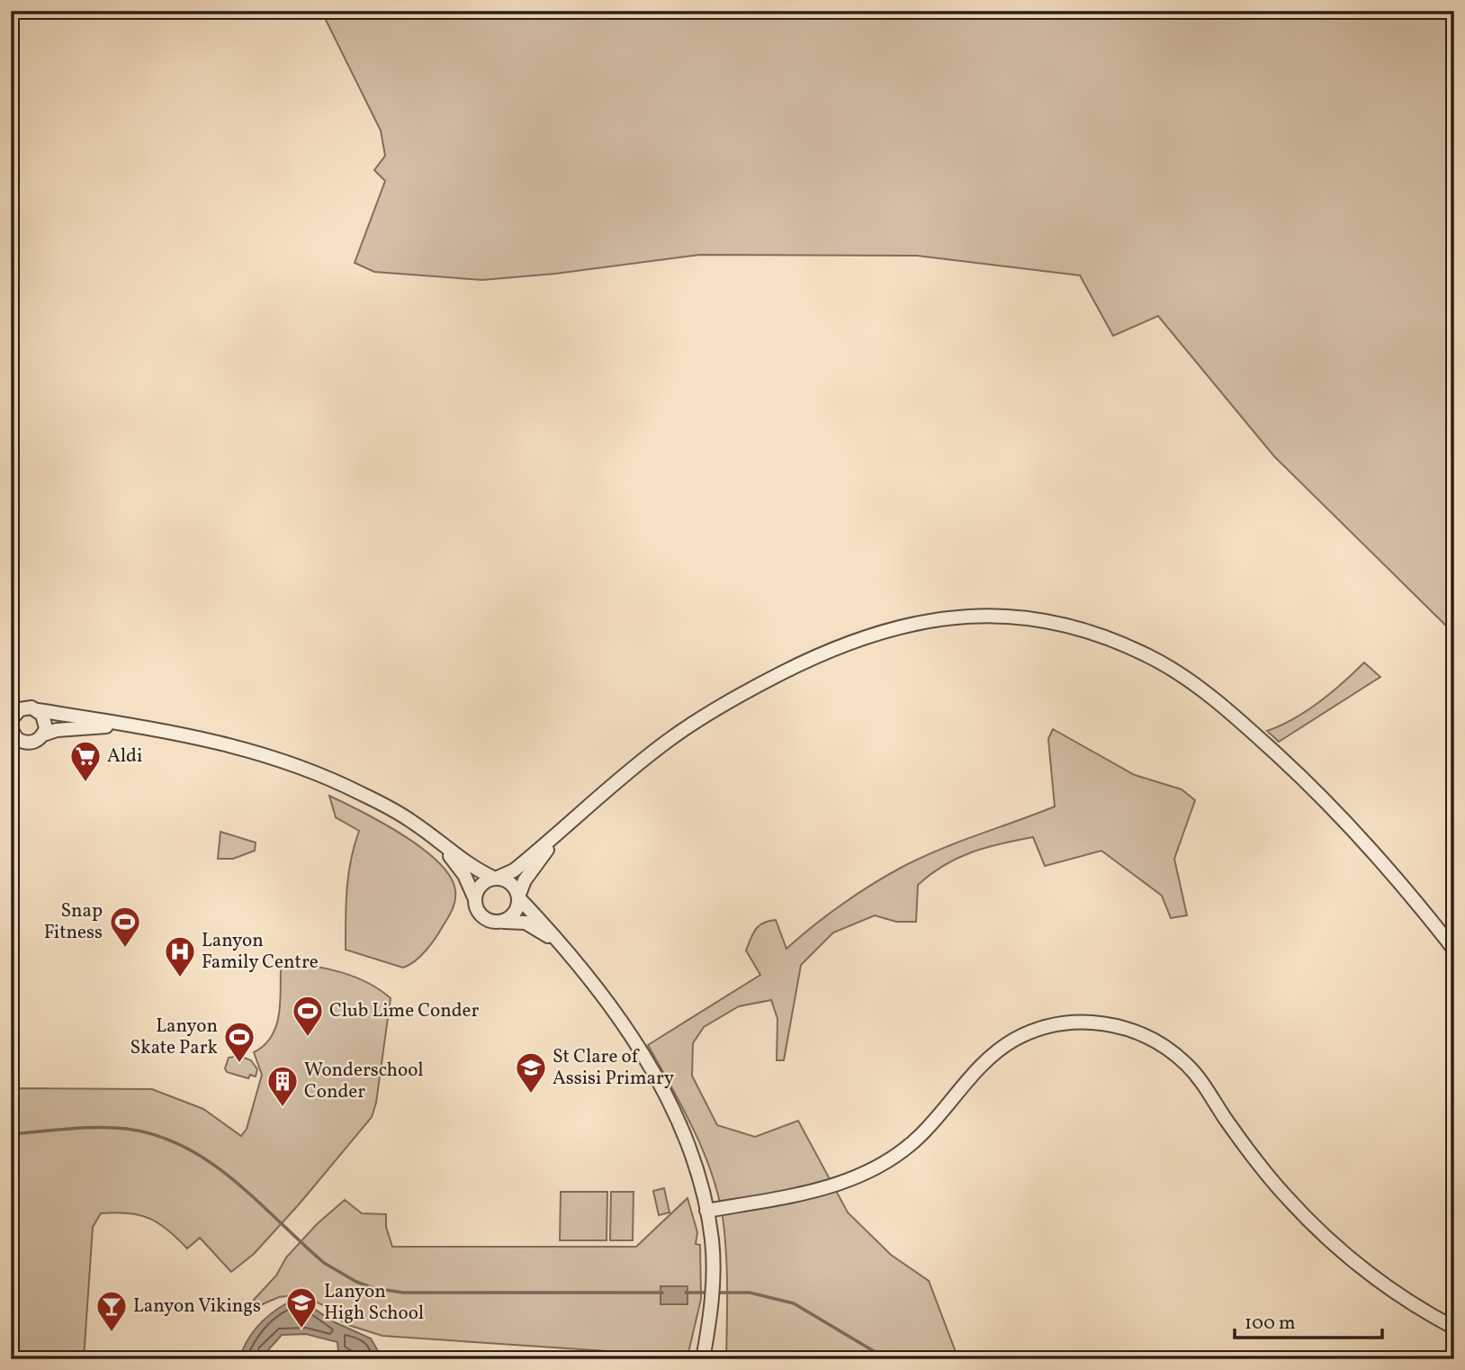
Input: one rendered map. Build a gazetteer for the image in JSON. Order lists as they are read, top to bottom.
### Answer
{
  "places": {
    "supermarket": ["Aldi"],
    "sports": ["Snap Fitness", "Club Lime Conder", "Lanyon Skate Park"],
    "hospital": ["Lanyon Family Centre"],
    "school or university": ["St Clare of Assisi Primary", "Lanyon High School"],
    "building": ["Wonderschool Conder"],
    "bar": ["Lanyon Vikings"]
  },
  "scale_bar": "100 m"
}
